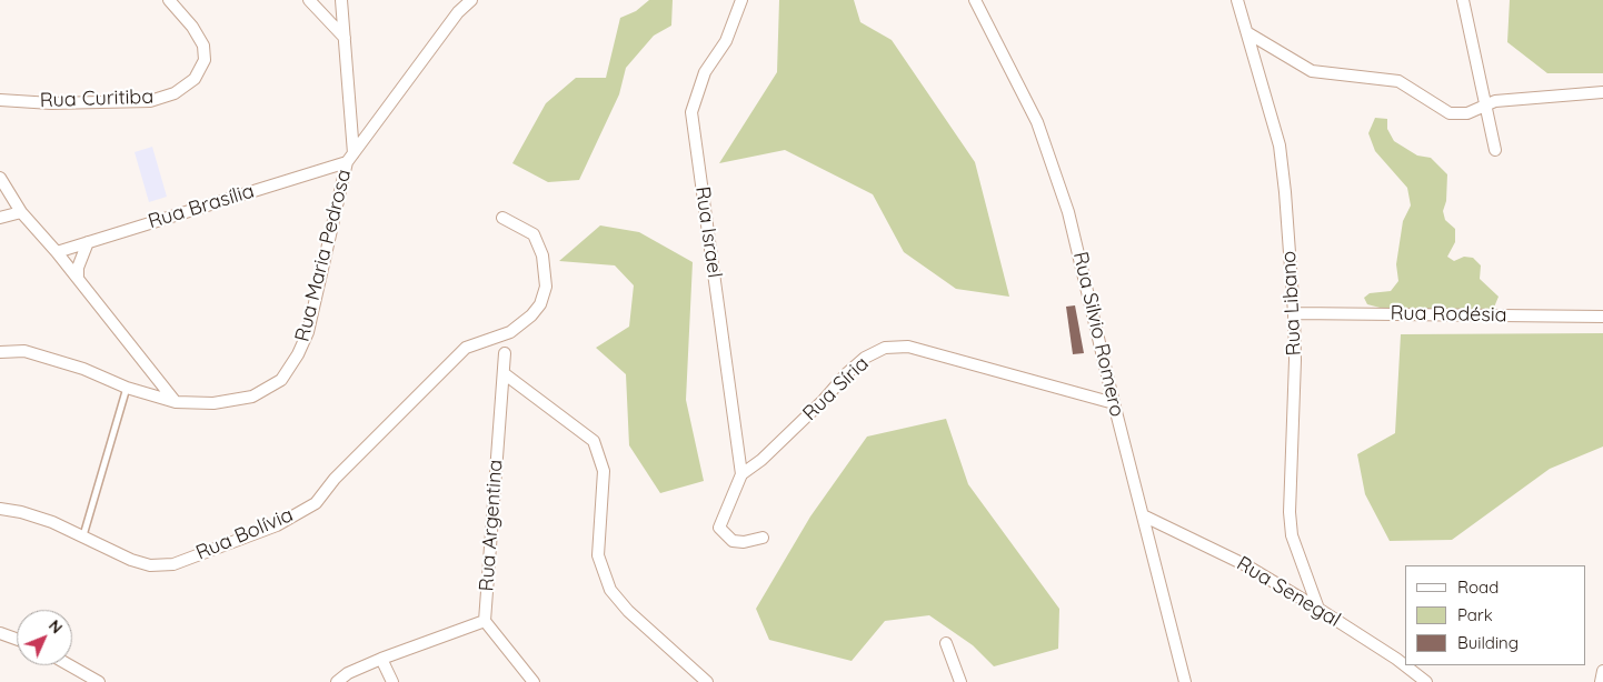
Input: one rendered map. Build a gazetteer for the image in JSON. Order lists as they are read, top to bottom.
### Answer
{
  "streets": {
    "street": [
      "Rua Curitiba",
      "Rua Brasília",
      "Rua Israel",
      "Rua Maria Pedrosa",
      "Rua Libano",
      "Rua Rodésia",
      "Rua Silvio Romero",
      "Rua Síria",
      "Rua Argentina",
      "Rua Bolívia",
      "Rua Senegal"
    ]
  },
  "crossings": [
    ["Rua Brasília", "Rua Maria Pedrosa"],
    ["Rua Israel", "Rua Síria"],
    ["Rua Libano", "Rua Rodésia"],
    ["Rua Libano", "Rua Senegal"],
    ["Rua Silvio Romero", "Rua Síria"],
    ["Rua Silvio Romero", "Rua Senegal"]
  ],
  "legend": ["Road", "Park", "Building"],
  "north": "top right"
}
